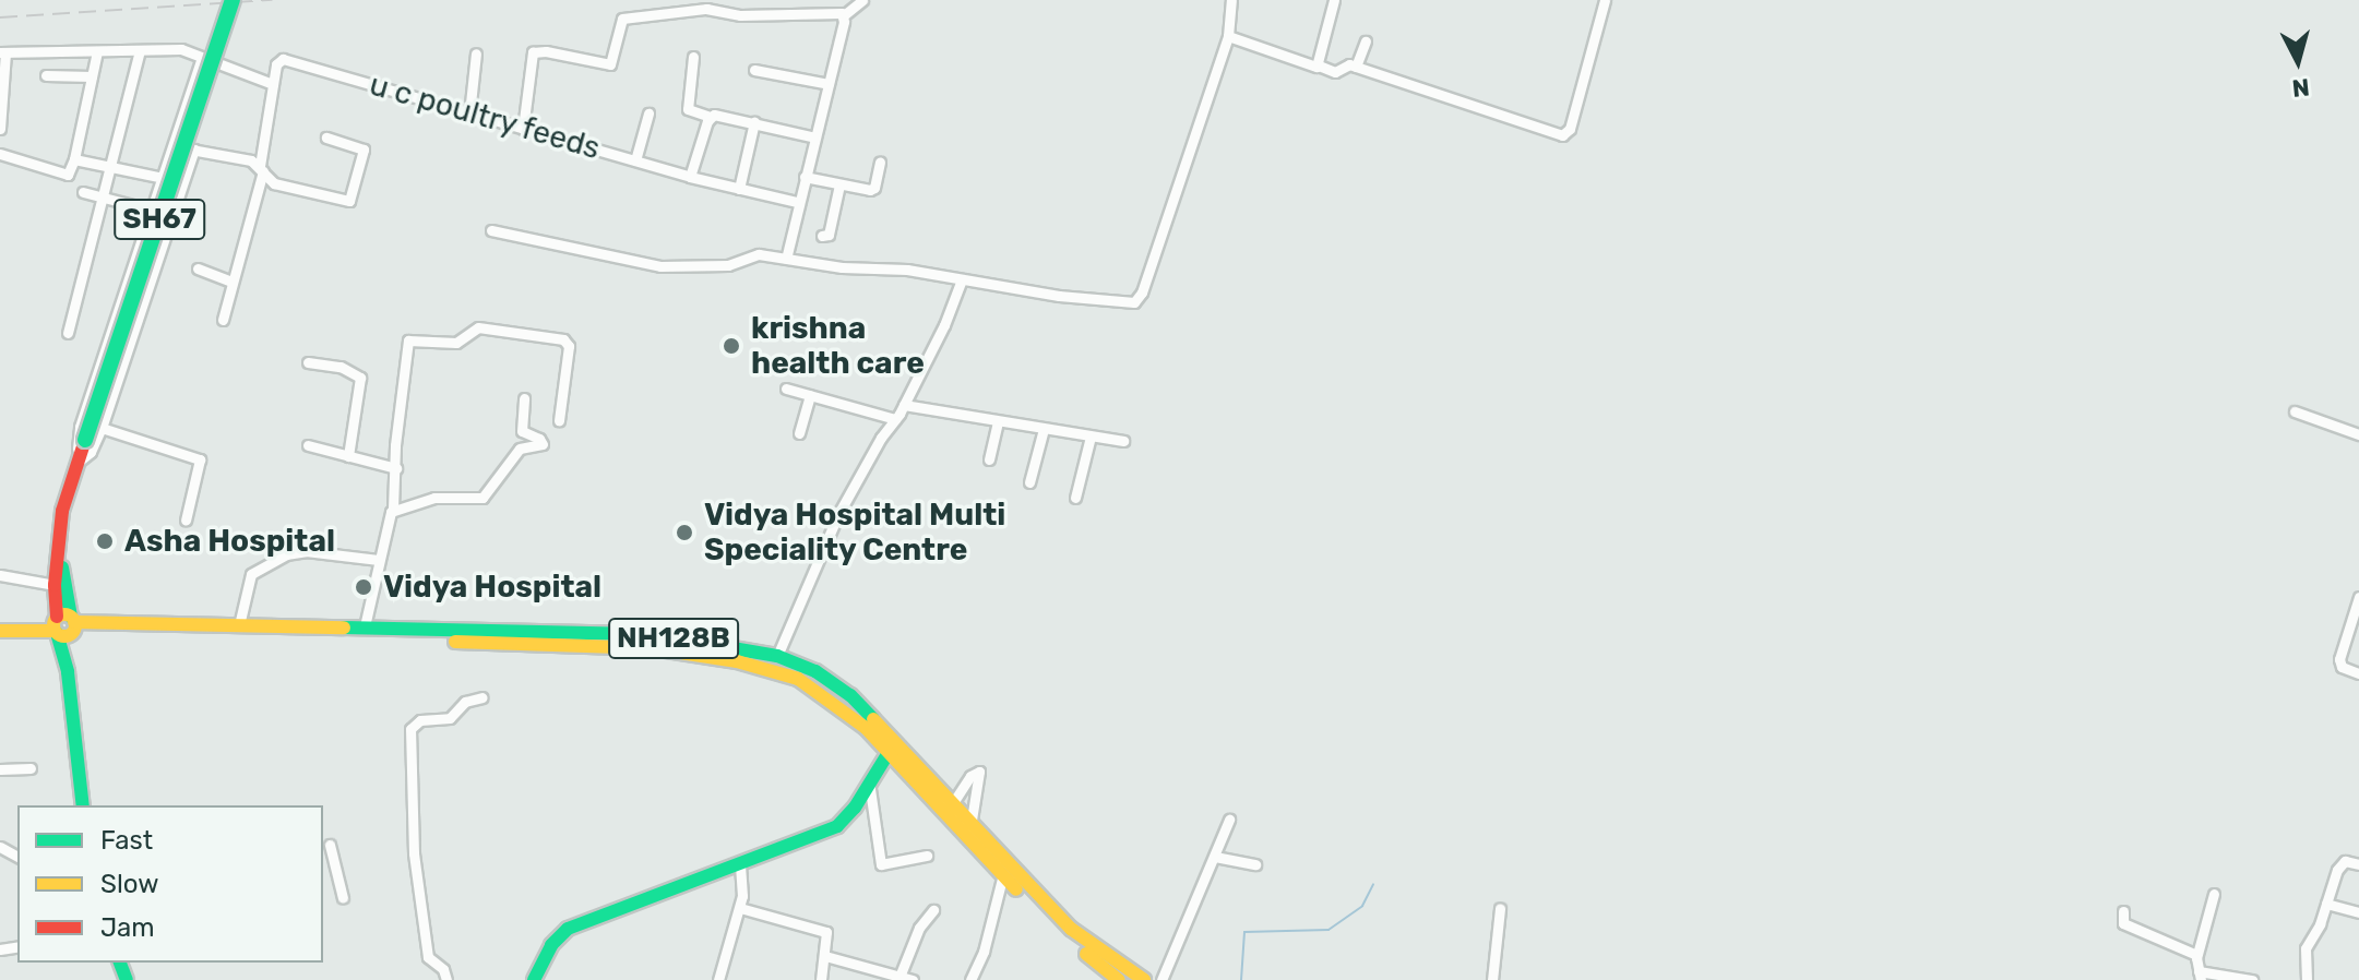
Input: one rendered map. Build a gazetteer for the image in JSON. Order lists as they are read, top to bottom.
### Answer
{
  "streets": {
    "main road": ["SH67", "NH128B"],
    "street": ["u c poultry feeds"]
  },
  "crossings": [
    ["SH67", "NH128B"]
  ],
  "places": [
    "krishna health care",
    "Vidya Hospital Multi Speciality Centre",
    "Asha Hospital",
    "Vidya Hospital"
  ],
  "legend": ["Fast", "Slow", "Jam"],
  "north": "bottom"
}
